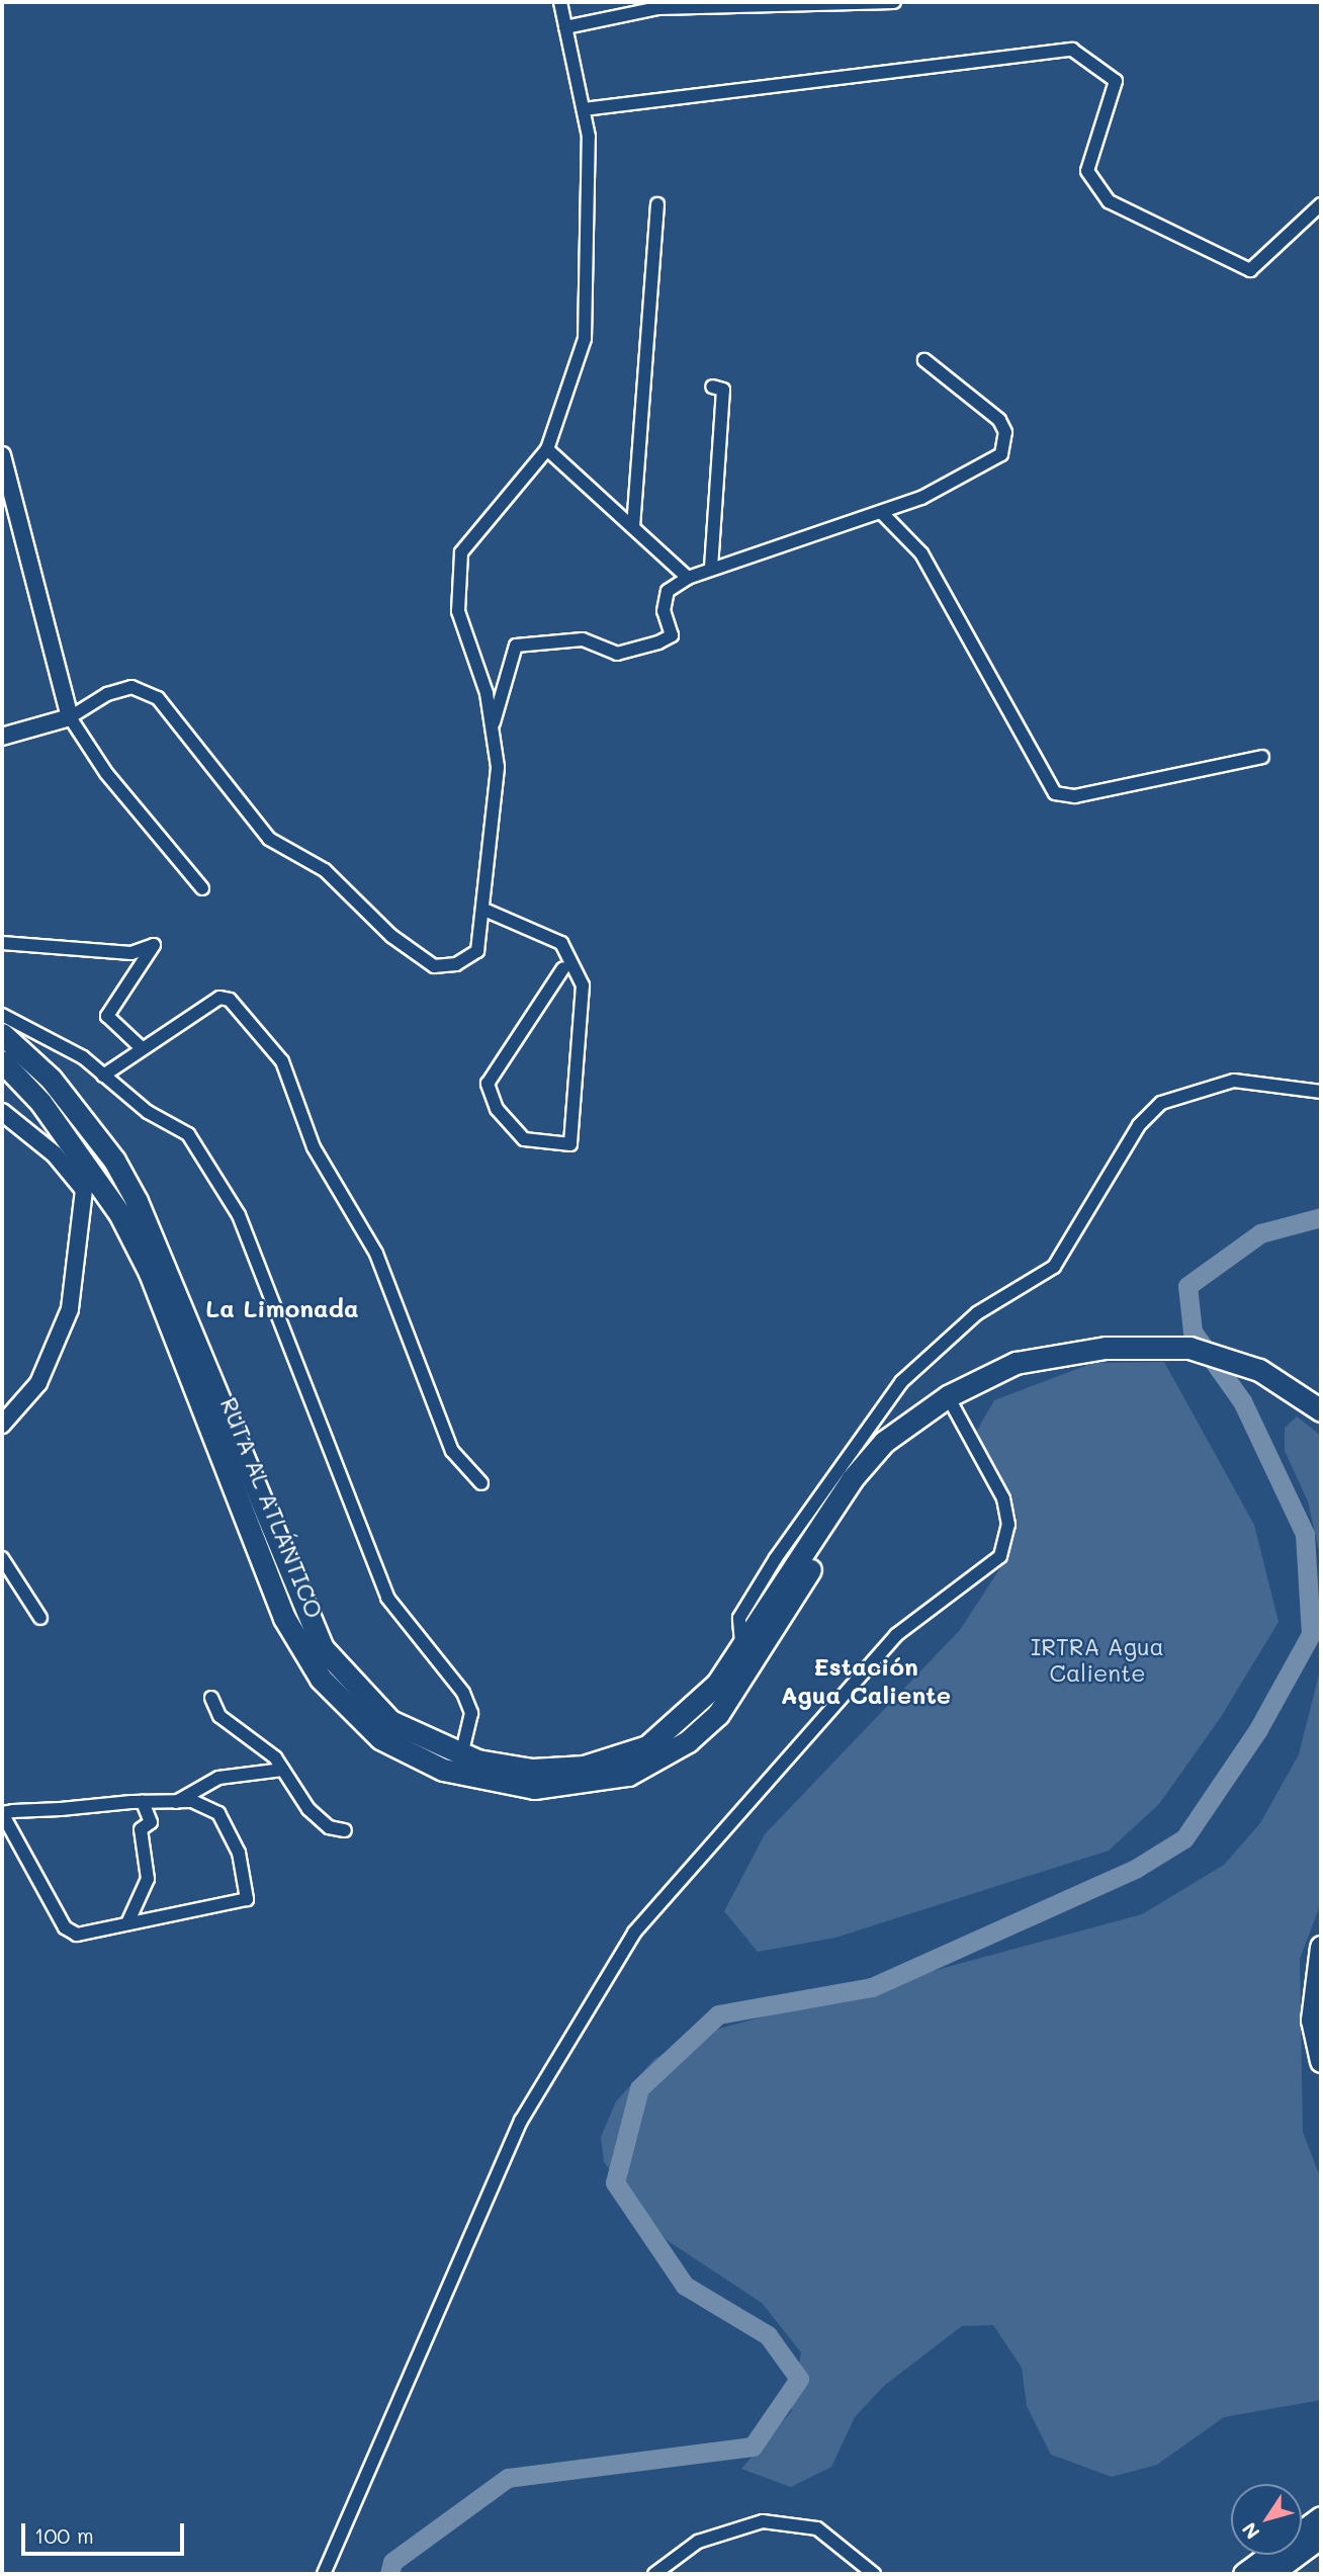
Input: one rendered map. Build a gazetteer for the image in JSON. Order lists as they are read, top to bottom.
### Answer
{
  "streets": {
    "highway": ["RUTA AL ATLÁNTICO"]
  },
  "districts": ["La Limonada", "Estación Agua Caliente"],
  "parks": ["IRTRA Agua Caliente"],
  "scale_bar": "100 m",
  "north": "bottom left"
}
